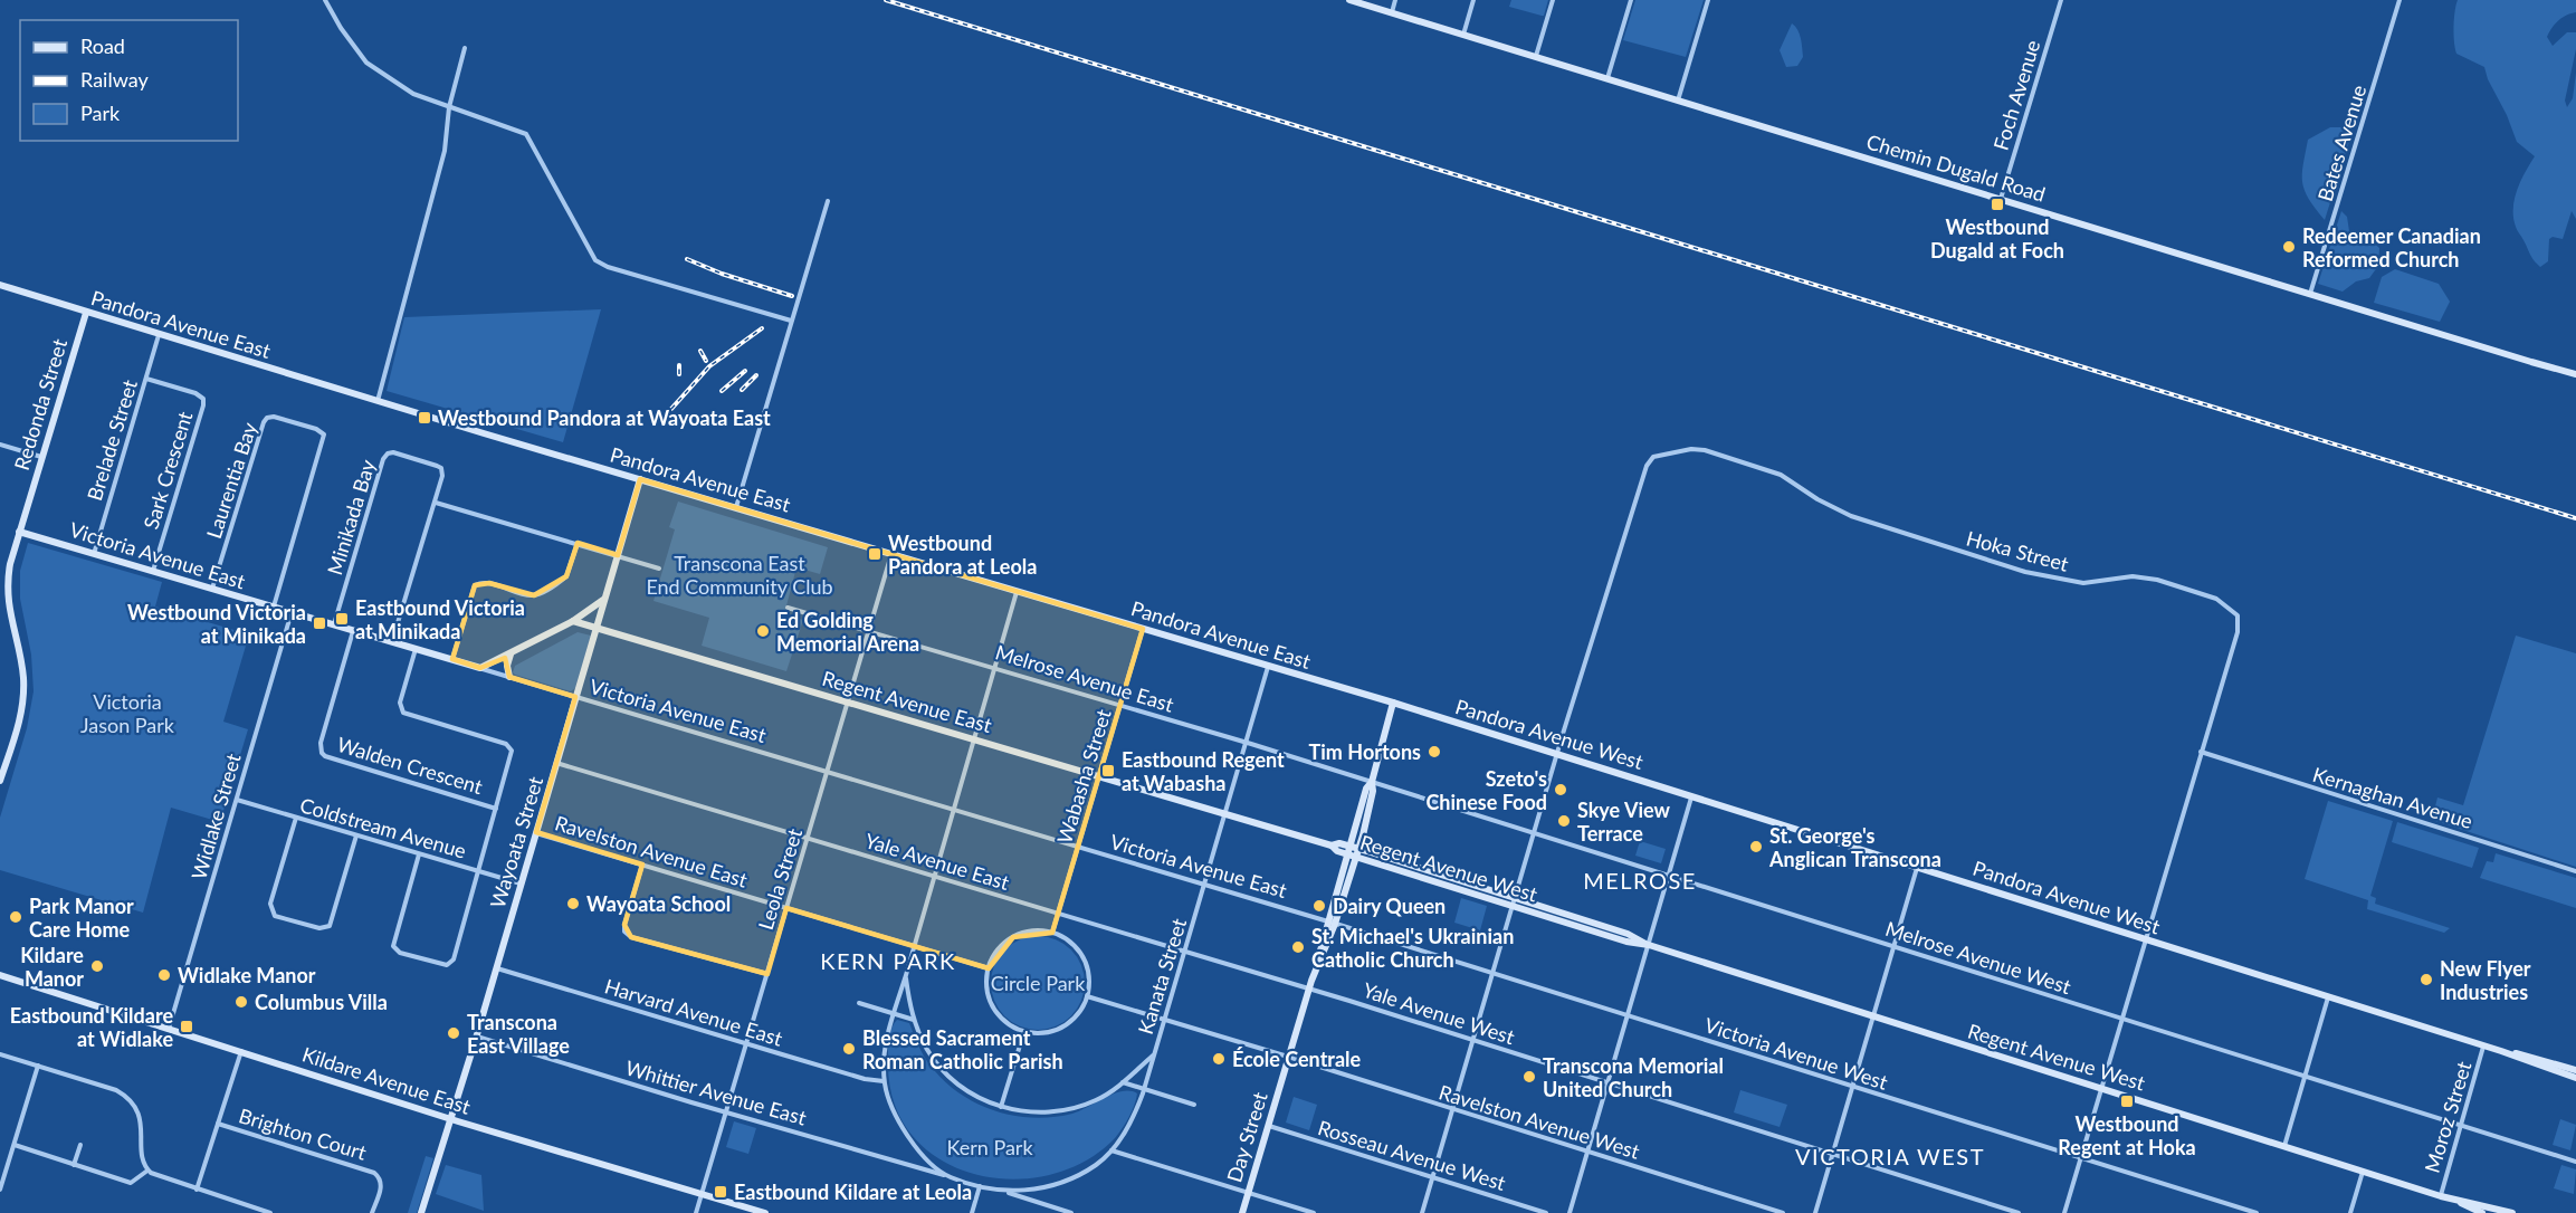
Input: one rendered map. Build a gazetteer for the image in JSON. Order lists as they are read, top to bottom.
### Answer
{
  "streets": {
    "street": [
      "Foch Avenue",
      "Bates Avenue",
      "Chemin Dugald Road",
      "Pandora Avenue East",
      "Redonda Street",
      "Brelade Street",
      "Sark Crescent",
      "Laurentia Bay",
      "Minikada Bay",
      "Hoka Street",
      "Victoria Avenue East",
      "Melrose Avenue East",
      "Regent Avenue East",
      "Pandora Avenue West",
      "Walden Crescent",
      "Wabasha Street",
      "Kernaghan Avenue",
      "Widlake Street",
      "Coldstream Avenue",
      "Wayoata Street",
      "Ravelston Avenue East",
      "Yale Avenue East",
      "Regent Avenue West",
      "Leola Street",
      "Melrose Avenue West",
      "Kanata Street",
      "Harvard Avenue East",
      "Yale Avenue West",
      "Victoria Avenue West",
      "Kildare Avenue East",
      "Whittier Avenue East",
      "Moroz Street",
      "Ravelston Avenue West",
      "Brighton Court",
      "Day Street",
      "Rosseau Avenue West"
    ]
  },
  "crossings": [
    ["Foch Avenue", "Chemin Dugald Road"],
    ["Bates Avenue", "Chemin Dugald Road"],
    ["Pandora Avenue East", "Redonda Street"],
    ["Pandora Avenue East", "Brelade Street"],
    ["Pandora Avenue East", "Pandora Avenue West"],
    ["Pandora Avenue East", "Wabasha Street"],
    ["Pandora Avenue East", "Wayoata Street"],
    ["Pandora Avenue East", "Leola Street"],
    ["Pandora Avenue East", "Kanata Street"],
    ["Pandora Avenue East", "Day Street"],
    ["Redonda Street", "Victoria Avenue East"],
    ["Brelade Street", "Sark Crescent"],
    ["Brelade Street", "Victoria Avenue East"],
    ["Sark Crescent", "Victoria Avenue East"],
    ["Laurentia Bay", "Victoria Avenue East"],
    ["Minikada Bay", "Victoria Avenue East"],
    ["Hoka Street", "Pandora Avenue West"],
    ["Hoka Street", "Kernaghan Avenue"],
    ["Hoka Street", "Regent Avenue West"],
    ["Hoka Street", "Melrose Avenue West"],
    ["Hoka Street", "Victoria Avenue West"],
    ["Victoria Avenue East", "Walden Crescent"],
    ["Victoria Avenue East", "Wabasha Street"],
    ["Victoria Avenue East", "Widlake Street"],
    ["Victoria Avenue East", "Wayoata Street"],
    ["Victoria Avenue East", "Leola Street"],
    ["Victoria Avenue East", "Kanata Street"],
    ["Victoria Avenue East", "Victoria Avenue West"],
    ["Victoria Avenue East", "Day Street"],
    ["Melrose Avenue East", "Wabasha Street"],
    ["Melrose Avenue East", "Leola Street"],
    ["Melrose Avenue East", "Melrose Avenue West"],
    ["Melrose Avenue East", "Kanata Street"],
    ["Melrose Avenue East", "Day Street"],
    ["Regent Avenue East", "Wabasha Street"],
    ["Regent Avenue East", "Wayoata Street"],
    ["Regent Avenue East", "Regent Avenue West"],
    ["Regent Avenue East", "Leola Street"],
    ["Regent Avenue East", "Kanata Street"],
    ["Pandora Avenue West", "Moroz Street"],
    ["Pandora Avenue West", "Day Street"],
    ["Wabasha Street", "Ravelston Avenue East"],
    ["Wabasha Street", "Yale Avenue East"],
    ["Widlake Street", "Coldstream Avenue"],
    ["Widlake Street", "Kildare Avenue East"],
    ["Coldstream Avenue", "Wayoata Street"],
    ["Wayoata Street", "Ravelston Avenue East"],
    ["Wayoata Street", "Yale Avenue East"],
    ["Wayoata Street", "Harvard Avenue East"],
    ["Wayoata Street", "Kildare Avenue East"],
    ["Wayoata Street", "Whittier Avenue East"],
    ["Ravelston Avenue East", "Leola Street"],
    ["Yale Avenue East", "Leola Street"],
    ["Yale Avenue East", "Kanata Street"],
    ["Yale Avenue East", "Yale Avenue West"],
    ["Yale Avenue East", "Day Street"],
    ["Regent Avenue West", "Moroz Street"],
    ["Regent Avenue West", "Day Street"],
    ["Leola Street", "Harvard Avenue East"],
    ["Leola Street", "Kildare Avenue East"],
    ["Leola Street", "Whittier Avenue East"],
    ["Melrose Avenue West", "Moroz Street"],
    ["Melrose Avenue West", "Day Street"],
    ["Kanata Street", "Whittier Avenue East"],
    ["Yale Avenue West", "Day Street"],
    ["Victoria Avenue West", "Day Street"],
    ["Ravelston Avenue West", "Day Street"],
    ["Day Street", "Rosseau Avenue West"]
  ],
  "districts": ["MELROSE", "KERN PARK", "VICTORIA WEST"],
  "parks": [
    "Transcona East End Community Club",
    "Victoria Jason Park",
    "Circle Park",
    "Kern Park"
  ],
  "places": {
    "transit": [
      "Westbound Dugald at Foch",
      "Westbound Pandora at Wayoata East",
      "Westbound Pandora at Leola",
      "Eastbound Victoria at Minikada",
      "Westbound Victoria at Minikada",
      "Eastbound Regent at Wabasha",
      "Eastbound Kildare at Widlake",
      "Westbound Regent at Hoka",
      "Eastbound Kildare at Leola"
    ],
    "other": [
      "Redeemer Canadian Reformed Church",
      "Ed Golding Memorial Arena",
      "Tim Hortons",
      "Szeto's Chinese Food",
      "Skye View Terrace",
      "St. George's Anglican Transcona",
      "Wayoata School",
      "Dairy Queen",
      "Park Manor Care Home",
      "St. Michael's Ukrainian Catholic Church",
      "Kildare Manor",
      "Widlake Manor",
      "New Flyer Industries",
      "Columbus Villa",
      "Transcona East Village",
      "Blessed Sacrament Roman Catholic Parish",
      "École Centrale",
      "Transcona Memorial United Church"
    ]
  },
  "legend": ["Road", "Railway", "Park"]
}
